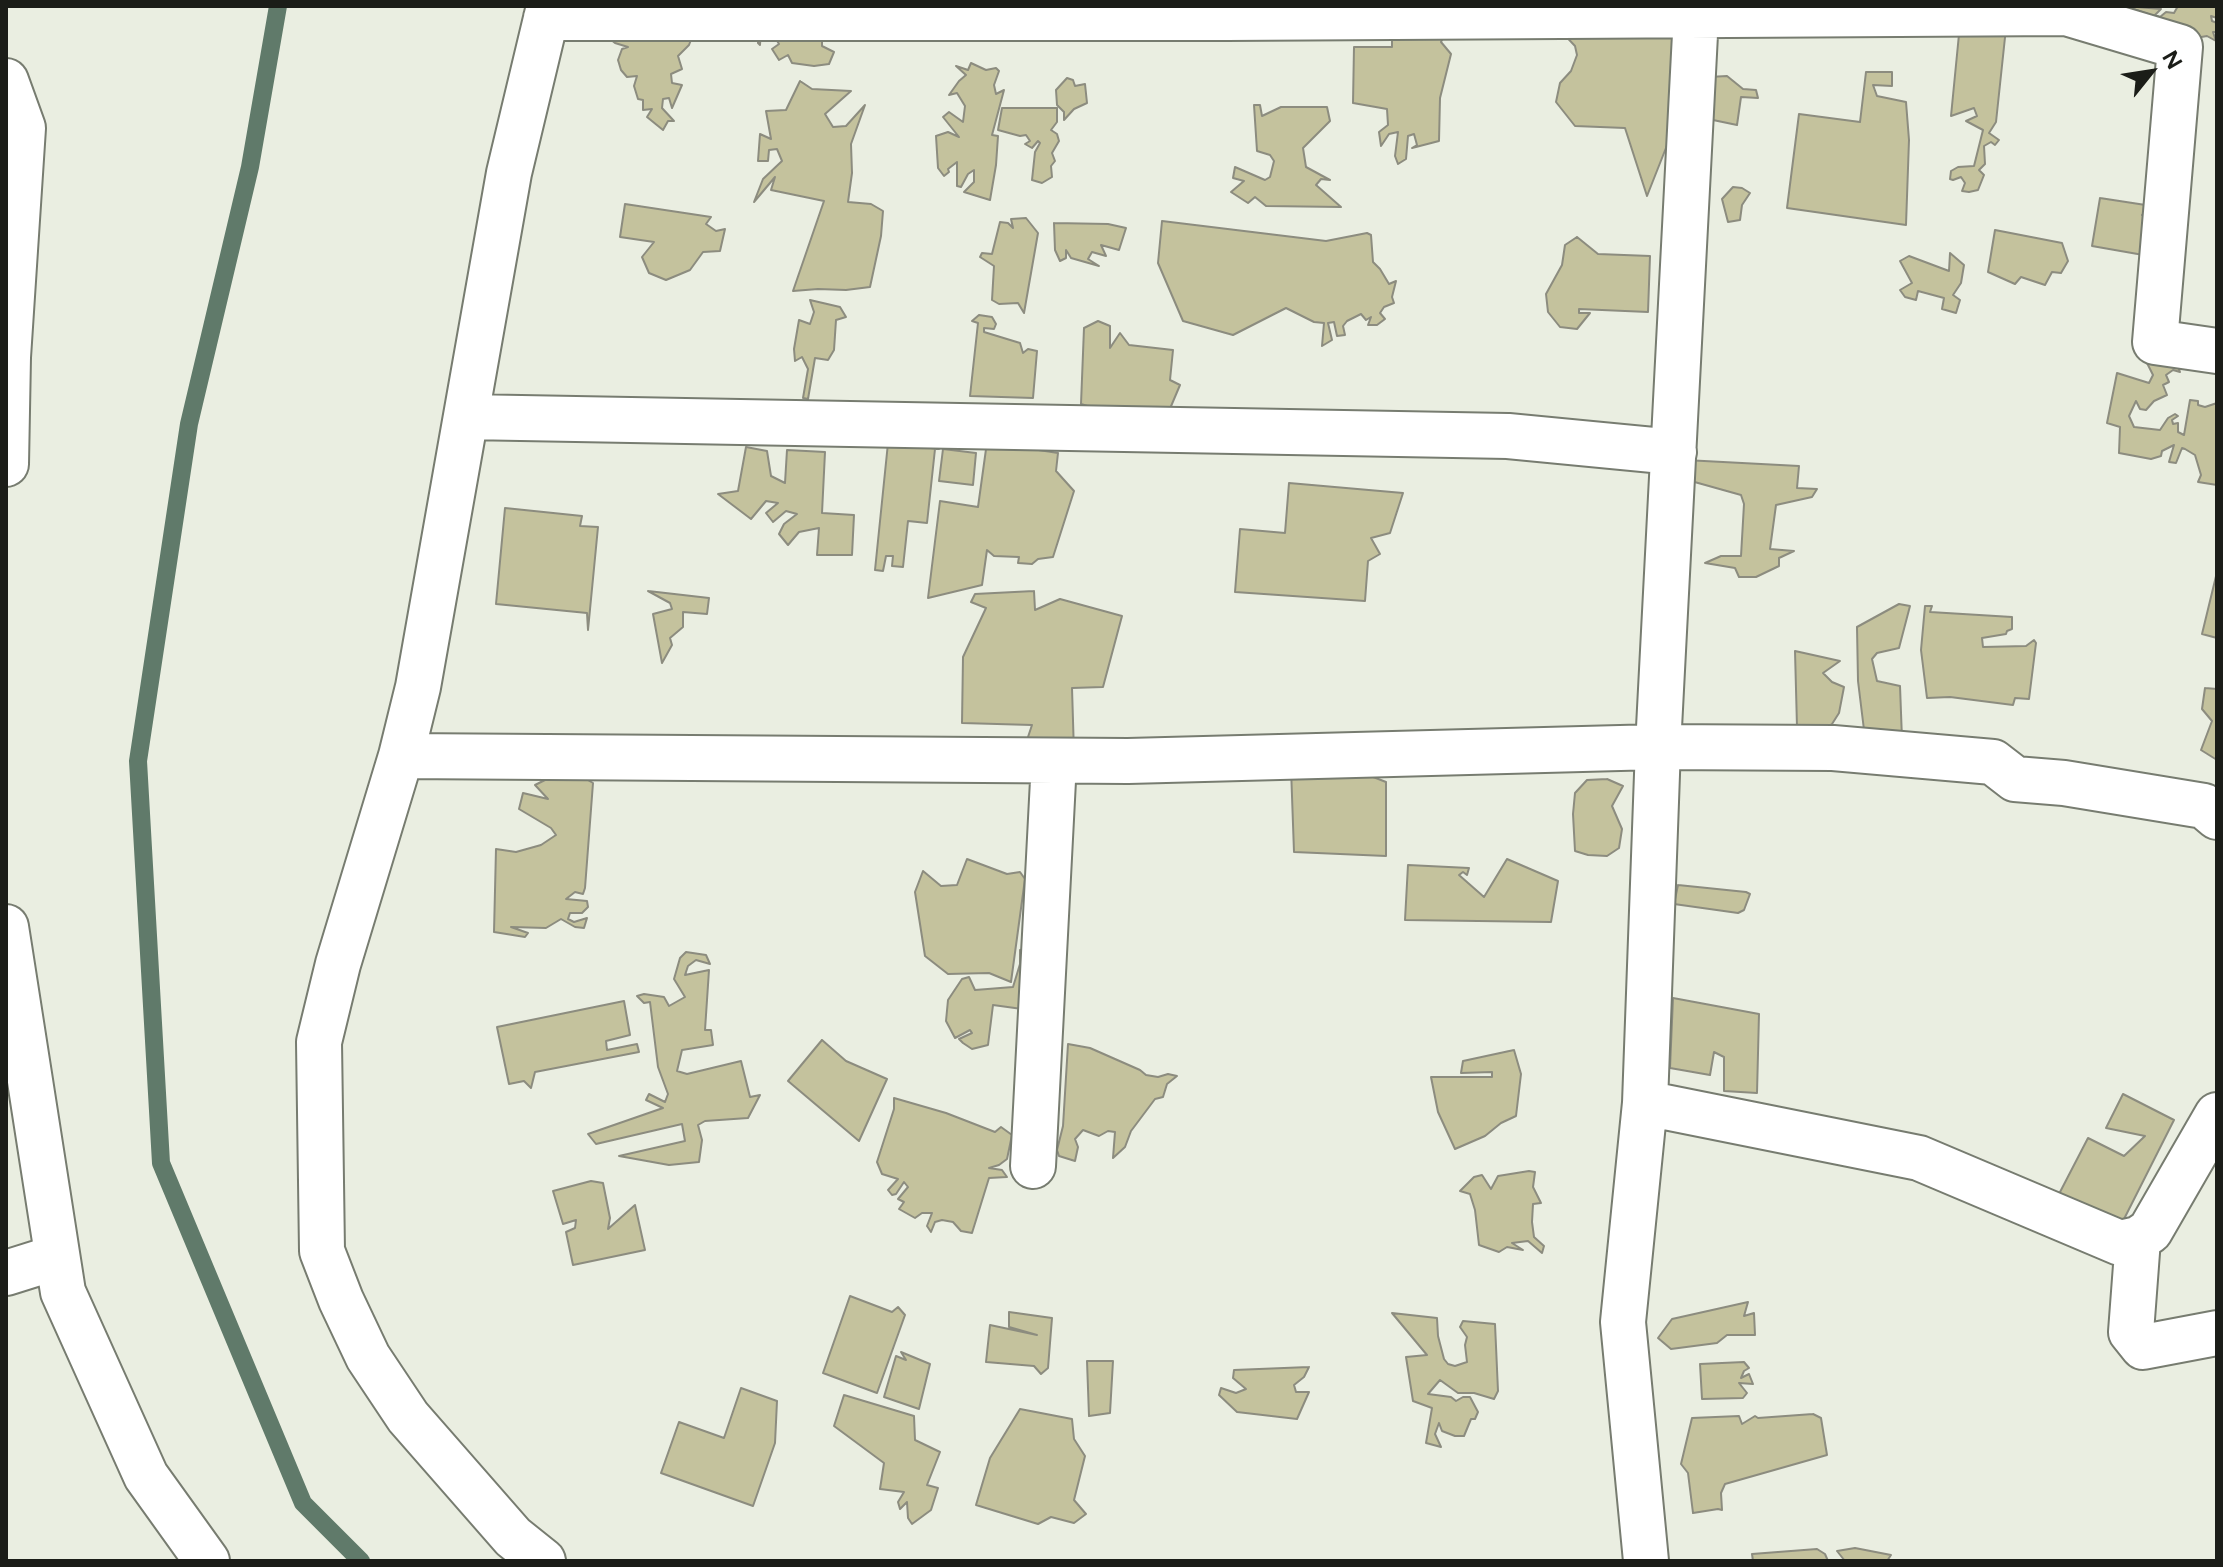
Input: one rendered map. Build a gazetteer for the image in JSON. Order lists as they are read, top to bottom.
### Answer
{
  "north": "top right"
}
